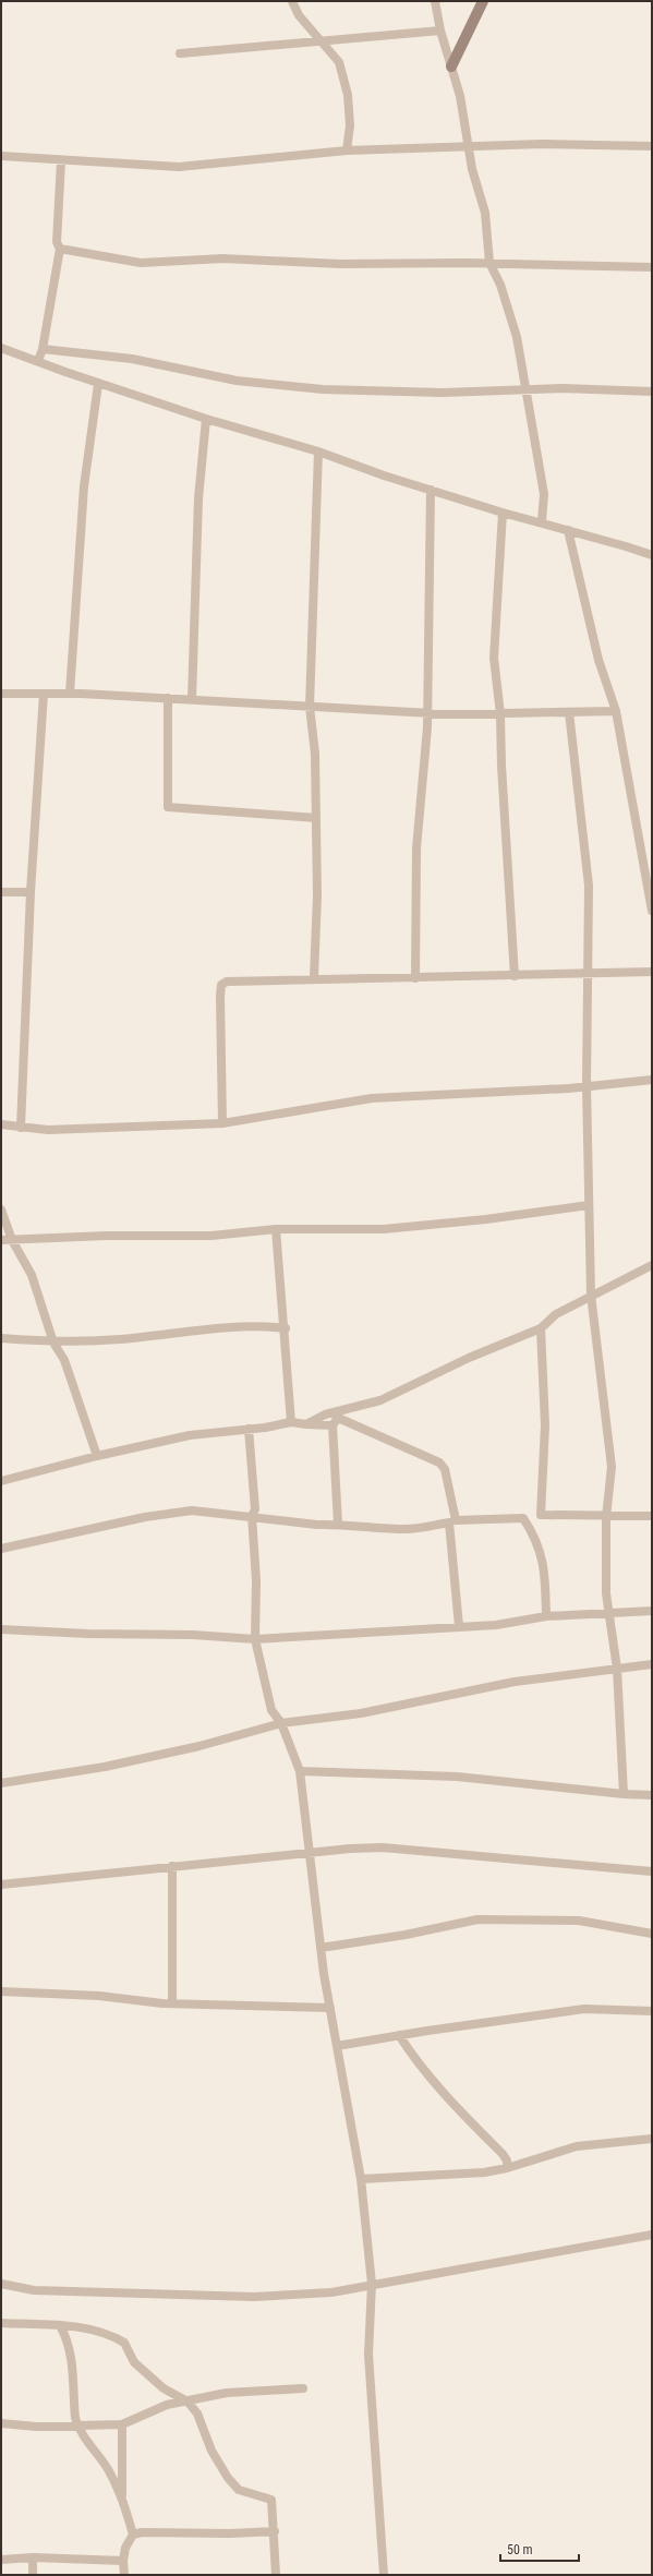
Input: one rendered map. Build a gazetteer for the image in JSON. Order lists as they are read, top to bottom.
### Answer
{
  "scale_bar": "50 m"
}
